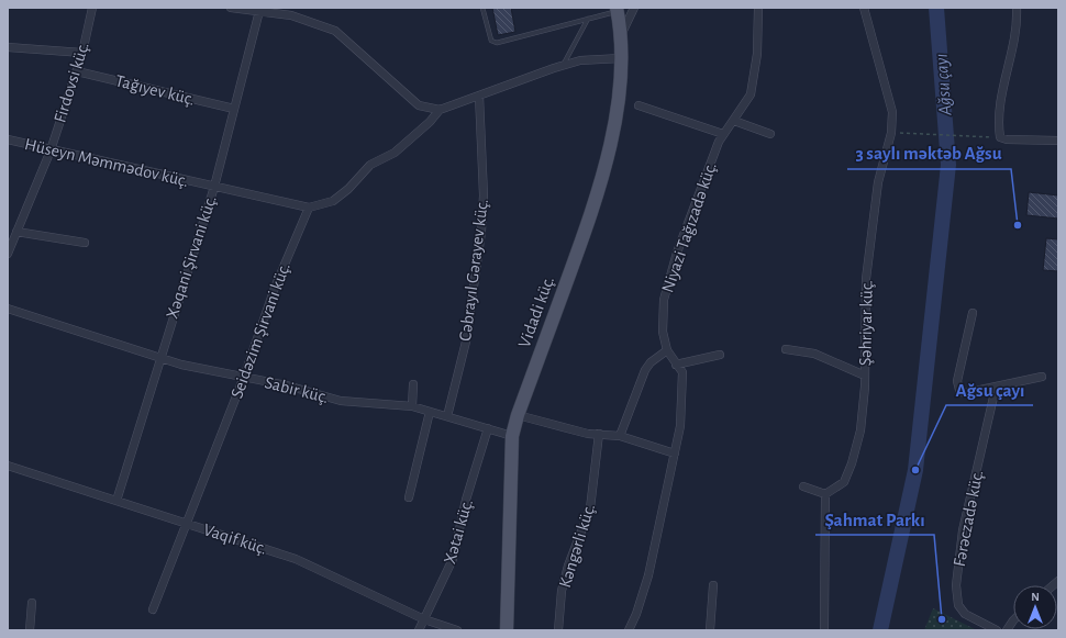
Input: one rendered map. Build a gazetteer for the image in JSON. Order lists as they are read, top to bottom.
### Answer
{
  "streets": {
    "main road": ["Vidadi küç."],
    "street": [
      "Firdovsi küç.",
      "Tağıyev küç.",
      "Hüseyn Məmmədov küç.",
      "Niyazi Tağızadə küç.",
      "Xəqani Şirvani küç.",
      "Cəbrayıl Gərayev küç.",
      "Şəhriyar küç.",
      "Seidəzim Şirvani küç.",
      "Sabir küç.",
      "Fərəczadə küç.",
      "Xətai küç.",
      "Vaqif küç.",
      "Kəngərli küç."
    ]
  },
  "crossings": [
    ["Firdovsi küç.", "Tağıyev küç."],
    ["Firdovsi küç.", "Hüseyn Məmmədov küç."],
    ["Tağıyev küç.", "Xəqani Şirvani küç."],
    ["Hüseyn Məmmədov küç.", "Xəqani Şirvani küç."],
    ["Hüseyn Məmmədov küç.", "Seidəzim Şirvani küç."],
    ["Xəqani Şirvani küç.", "Sabir küç."],
    ["Xəqani Şirvani küç.", "Vaqif küç."],
    ["Cəbrayıl Gərayev küç.", "Sabir küç."],
    ["Vidadi küç.", "Sabir küç."],
    ["Seidəzim Şirvani küç.", "Sabir küç."],
    ["Seidəzim Şirvani küç.", "Vaqif küç."],
    ["Sabir küç.", "Xətai küç."],
    ["Xətai küç.", "Vaqif küç."]
  ],
  "water": ["Ağsu çayı"],
  "places": ["3 saylı məktəb Ağsu", "Ağsu çayı", "Şahmat Parkı"],
  "north": "top"
}
